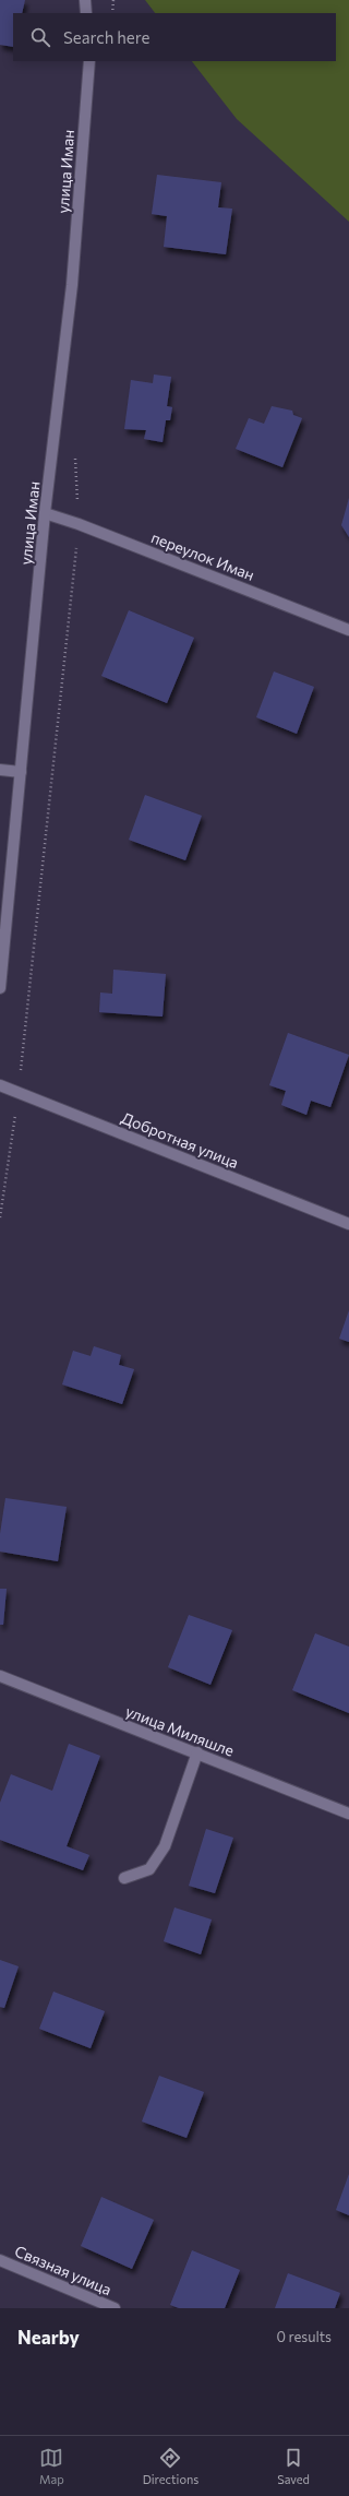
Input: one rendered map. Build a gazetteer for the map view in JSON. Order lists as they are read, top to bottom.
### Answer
{
  "streets": {
    "street": [
      "улица Иман",
      "переулок Иман",
      "Добротная улица",
      "улица Миляшле",
      "Связная улица"
    ]
  },
  "crossings": [
    ["улица Иман", "переулок Иман"]
  ],
  "page": {
    "search": "Search here",
    "heading": ["Nearby", "0 results"],
    "nav": ["Map", "Directions", "Saved"]
  }
}
